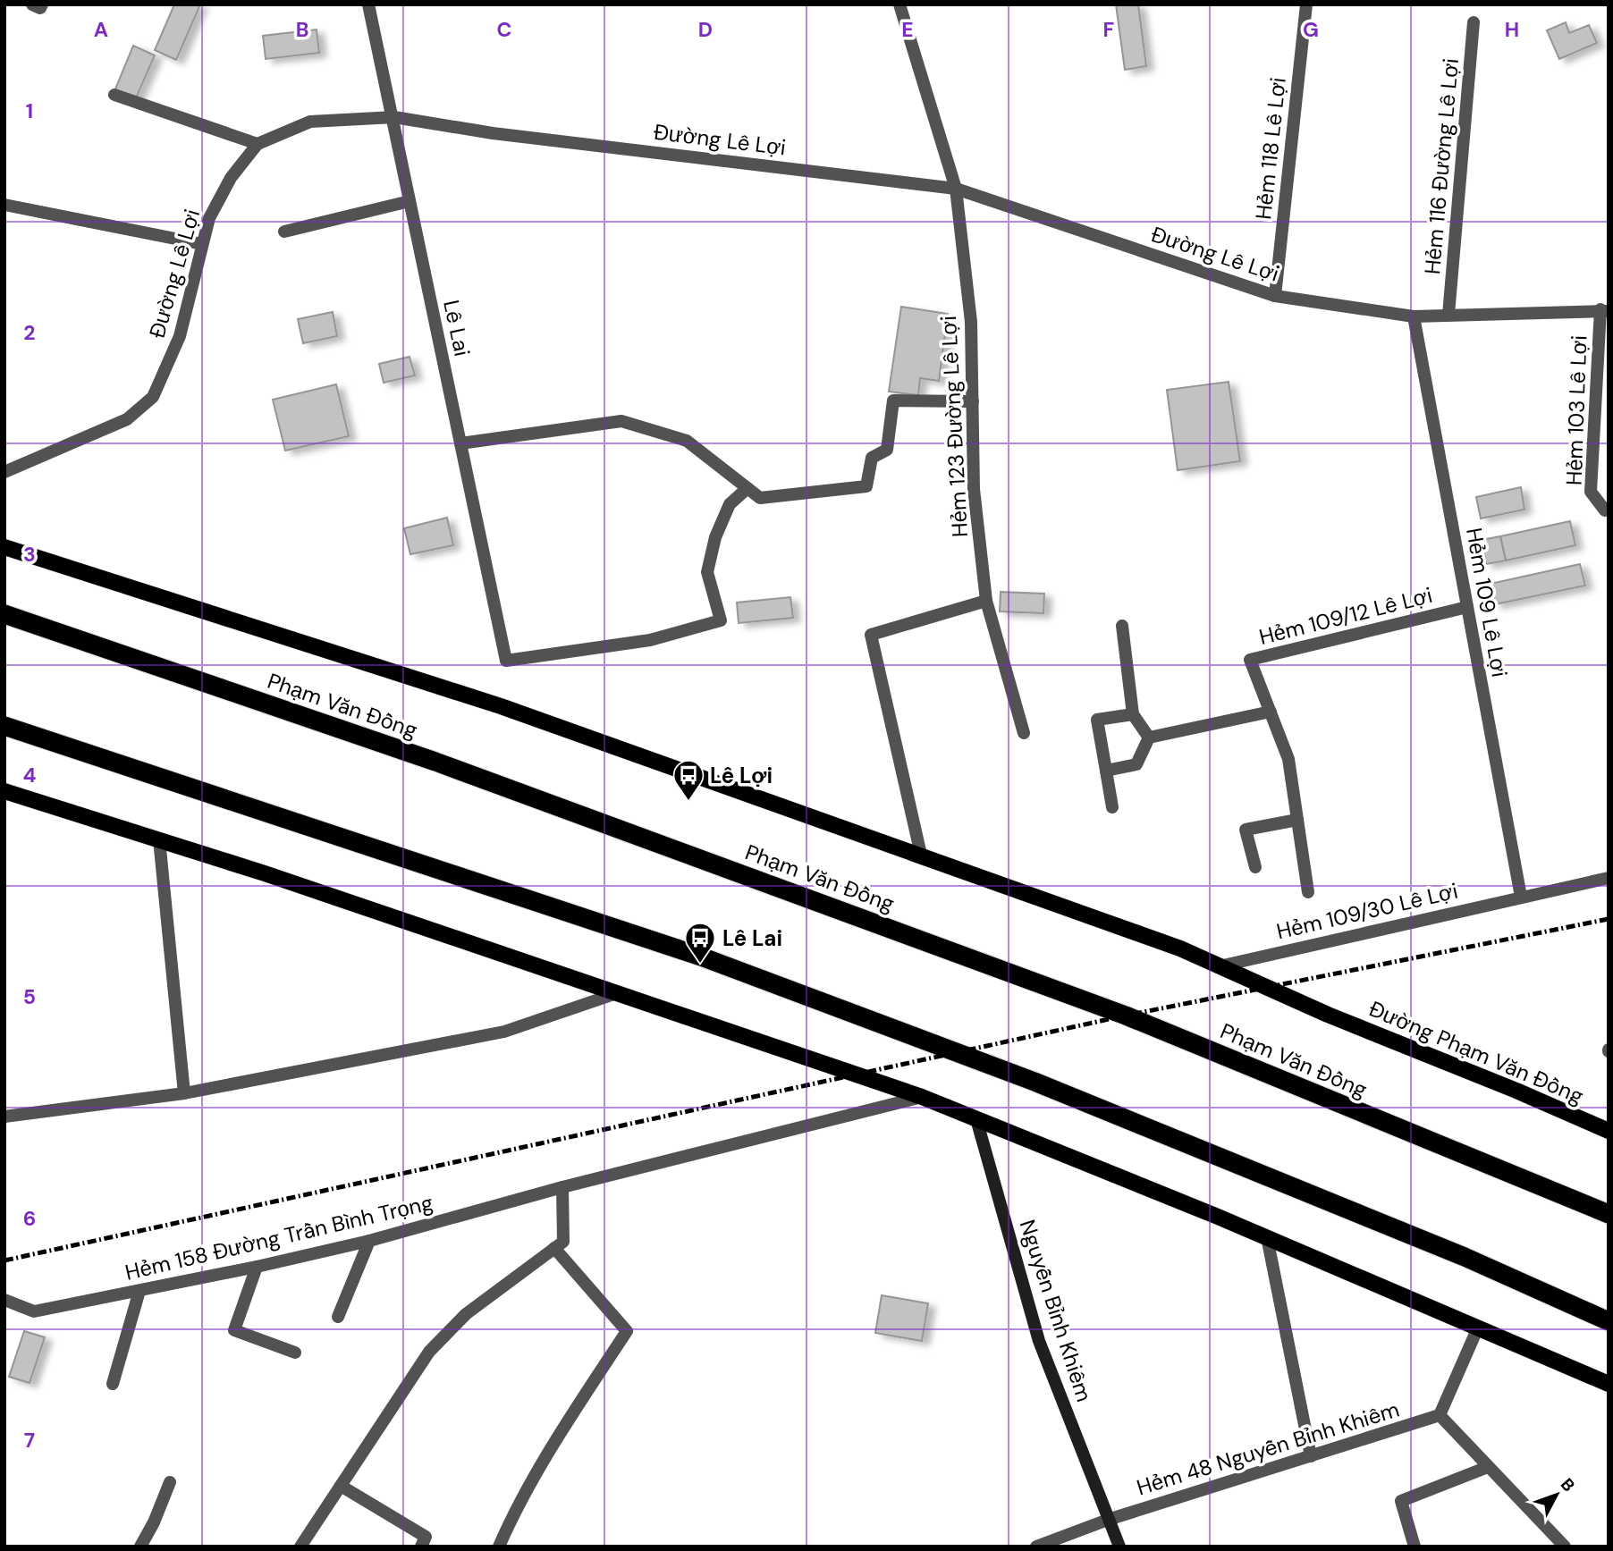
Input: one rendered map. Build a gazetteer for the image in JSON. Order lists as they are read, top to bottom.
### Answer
{
  "streets": {
    "highway": ["Phạm Văn Đồng"],
    "main road": ["Đường Phạm Văn Đồng"],
    "street": [
      "Đường Lê Lợi",
      "Hẻm 118 Lê Lợi",
      "Hẻm 116 Đường Lê Lợi",
      "Lê Lai",
      "Hẻm 103 Lê Lợi",
      "Hẻm 123 Đường Lê Lợi",
      "Hẻm 109 Lê Lợi",
      "Hẻm 109/12 Lê Lợi",
      "Hẻm 109/30 Lê Lợi",
      "Hẻm 158 Đường Trần Bình Trọng",
      "Nguyễn Bỉnh Khiêm",
      "Hẻm 48 Nguyễn Bỉnh Khiêm"
    ]
  },
  "crossings": [
    ["Đường Lê Lợi", "Hẻm 118 Lê Lợi"],
    ["Đường Lê Lợi", "Hẻm 116 Đường Lê Lợi"],
    ["Đường Lê Lợi", "Lê Lai"],
    ["Đường Lê Lợi", "Hẻm 103 Lê Lợi"],
    ["Đường Lê Lợi", "Hẻm 123 Đường Lê Lợi"],
    ["Đường Lê Lợi", "Hẻm 109 Lê Lợi"],
    ["Hẻm 109 Lê Lợi", "Hẻm 109/12 Lê Lợi"],
    ["Hẻm 109 Lê Lợi", "Hẻm 109/30 Lê Lợi"],
    ["Phạm Văn Đồng", "Hẻm 109/30 Lê Lợi"],
    ["Phạm Văn Đồng", "Đường Phạm Văn Đồng"],
    ["Nguyễn Bỉnh Khiêm", "Hẻm 48 Nguyễn Bỉnh Khiêm"]
  ],
  "places": {
    "bus stop": ["Lê Lợi", "Lê Lai"]
  },
  "north": "top right",
  "grid": {
    "columns": [
      "A",
      "B",
      "C",
      "D",
      "E",
      "F",
      "G",
      "H"
    ],
    "rows": [
      "1",
      "2",
      "3",
      "4",
      "5",
      "6",
      "7"
    ]
  }
}
